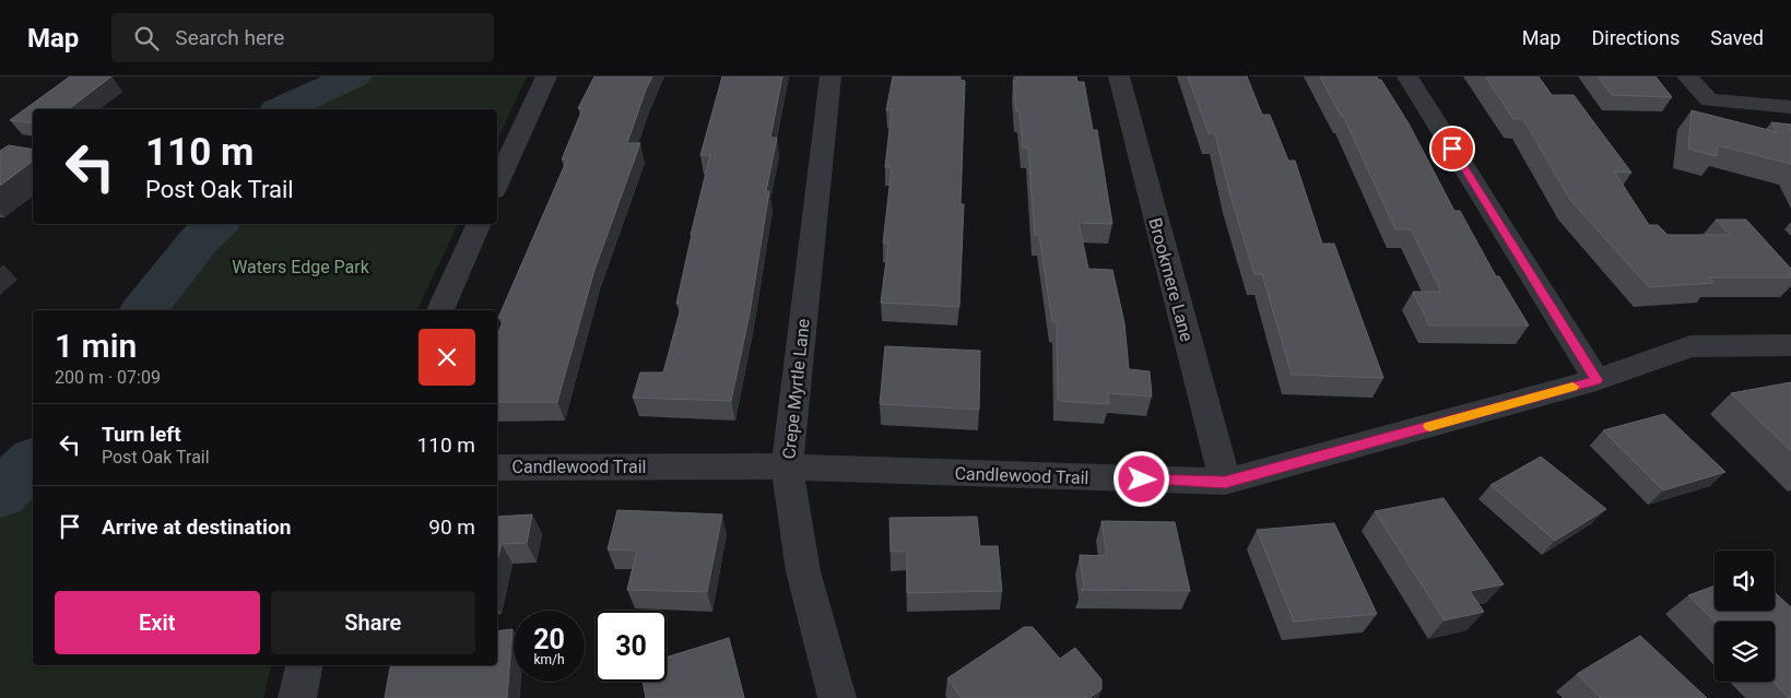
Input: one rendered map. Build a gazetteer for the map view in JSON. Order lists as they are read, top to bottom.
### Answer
{
  "streets": {
    "street": ["Brookmere Lane", "Crepe Myrtle Lane", "Candlewood Trail"]
  },
  "crossings": [
    ["Brookmere Lane", "Candlewood Trail"],
    ["Crepe Myrtle Lane", "Candlewood Trail"]
  ],
  "parks": ["Waters Edge Park"],
  "page": {
    "header": "Map",
    "search": "Search here",
    "nav": ["Map", "Directions", "Saved"],
    "turn": ["110 m", "Post Oak Trail"],
    "heading": ["1 min", "200 m · 07:09"],
    "list": [
      {
        "name": "Turn left",
        "note": "Post Oak Trail",
        "value": "110 m"
      },
      {
        "name": "Arrive at destination",
        "value": "90 m"
      }
    ],
    "buttons": ["Exit", "Share"],
    "speed": "20 km/h",
    "limit": "30"
  }
}
